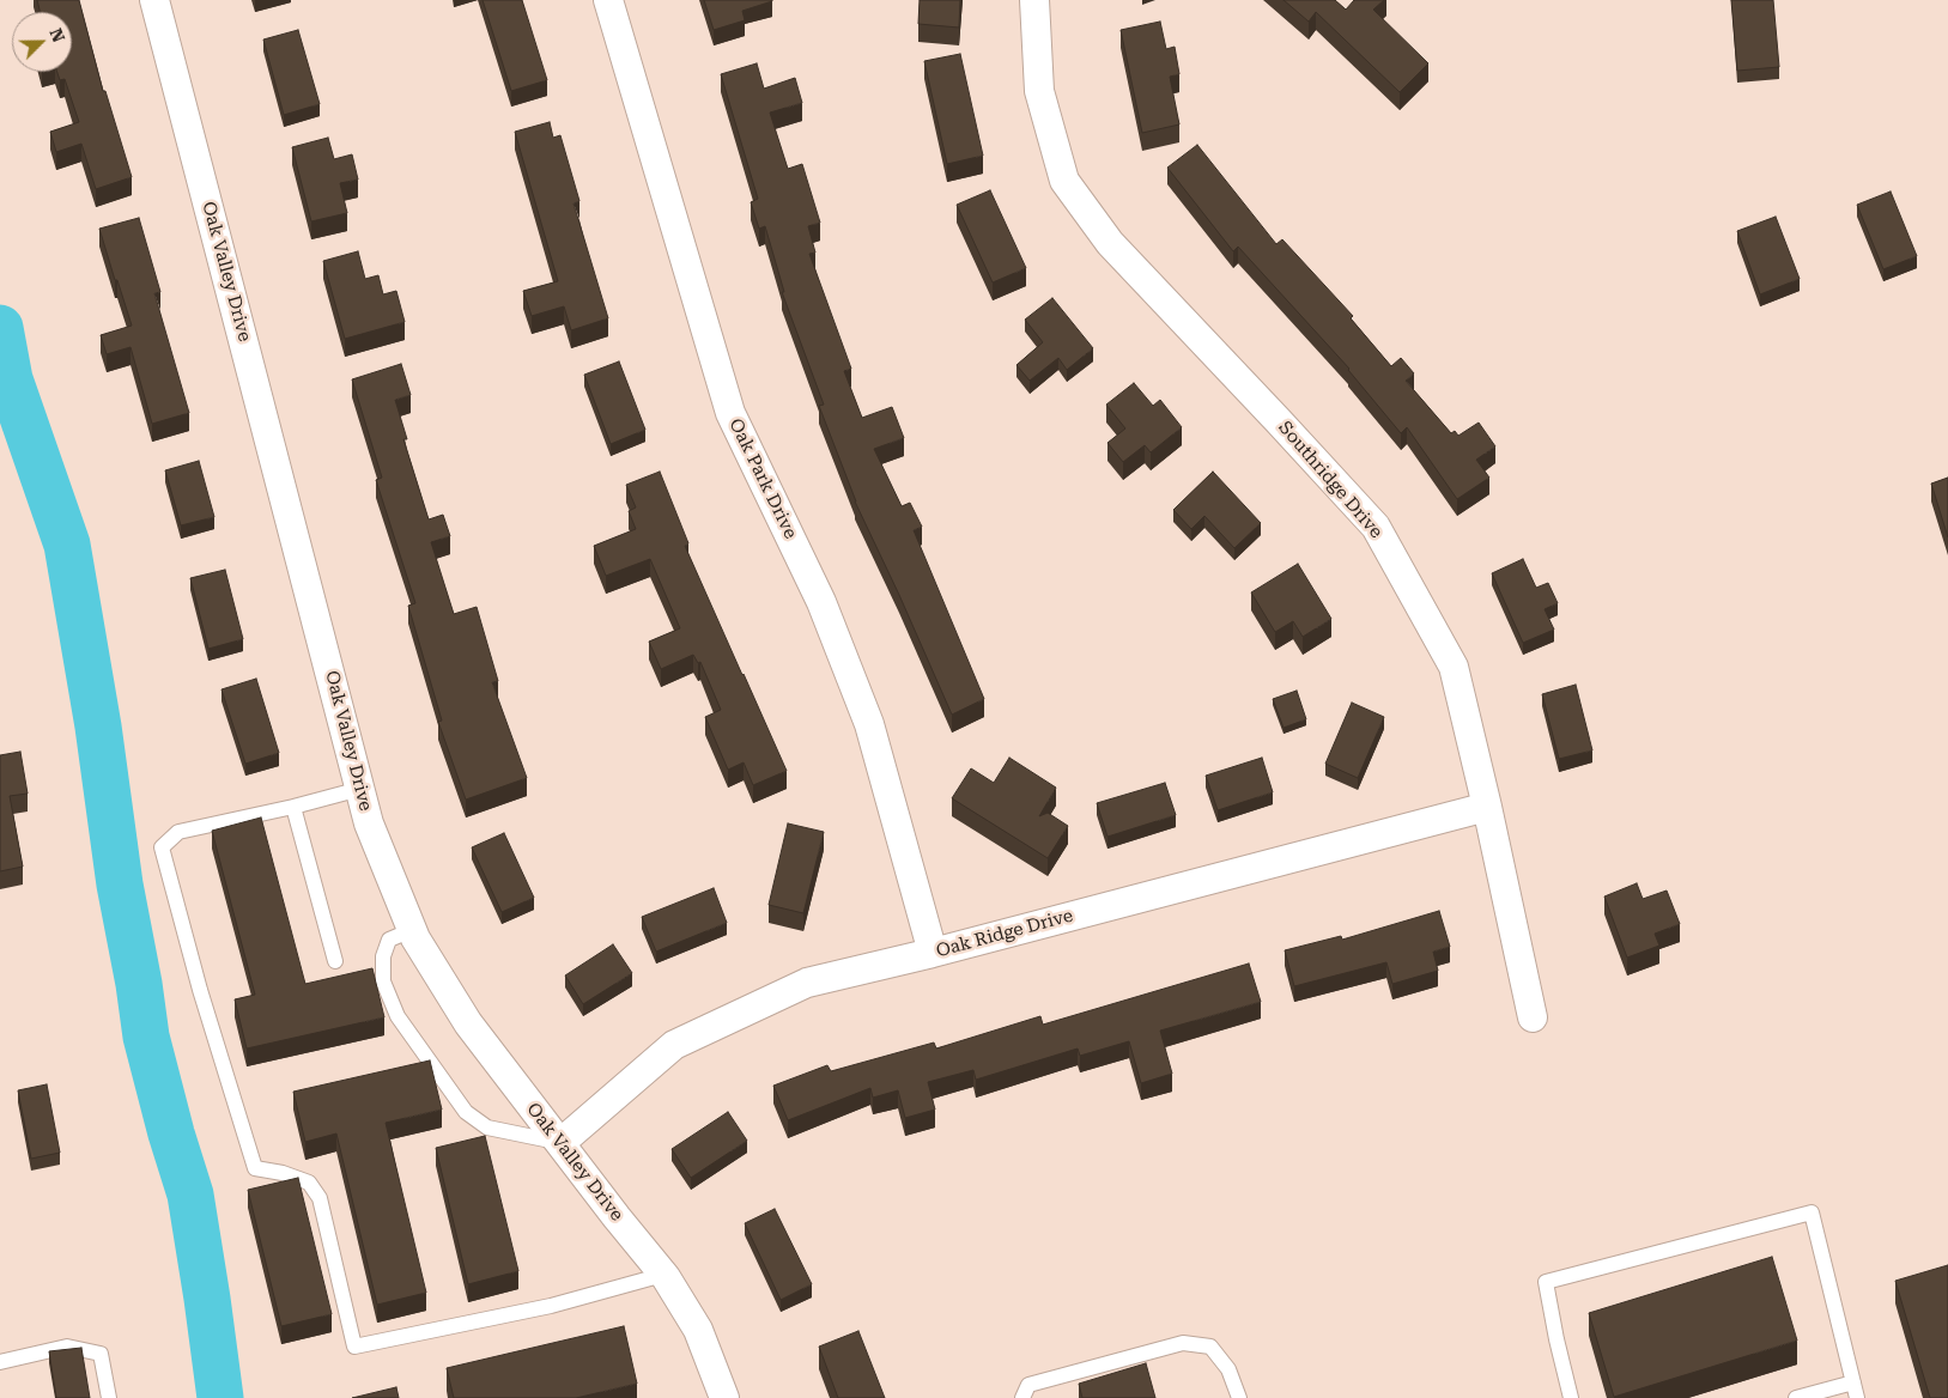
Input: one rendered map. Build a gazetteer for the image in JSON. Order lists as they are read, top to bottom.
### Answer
{
  "streets": {
    "street": [
      "Oak Valley Drive",
      "Oak Park Drive",
      "Southridge Drive",
      "Oak Ridge Drive"
    ]
  },
  "crossings": [
    ["Oak Valley Drive", "Oak Ridge Drive"],
    ["Oak Park Drive", "Oak Ridge Drive"],
    ["Southridge Drive", "Oak Ridge Drive"]
  ],
  "north": "top right"
}
